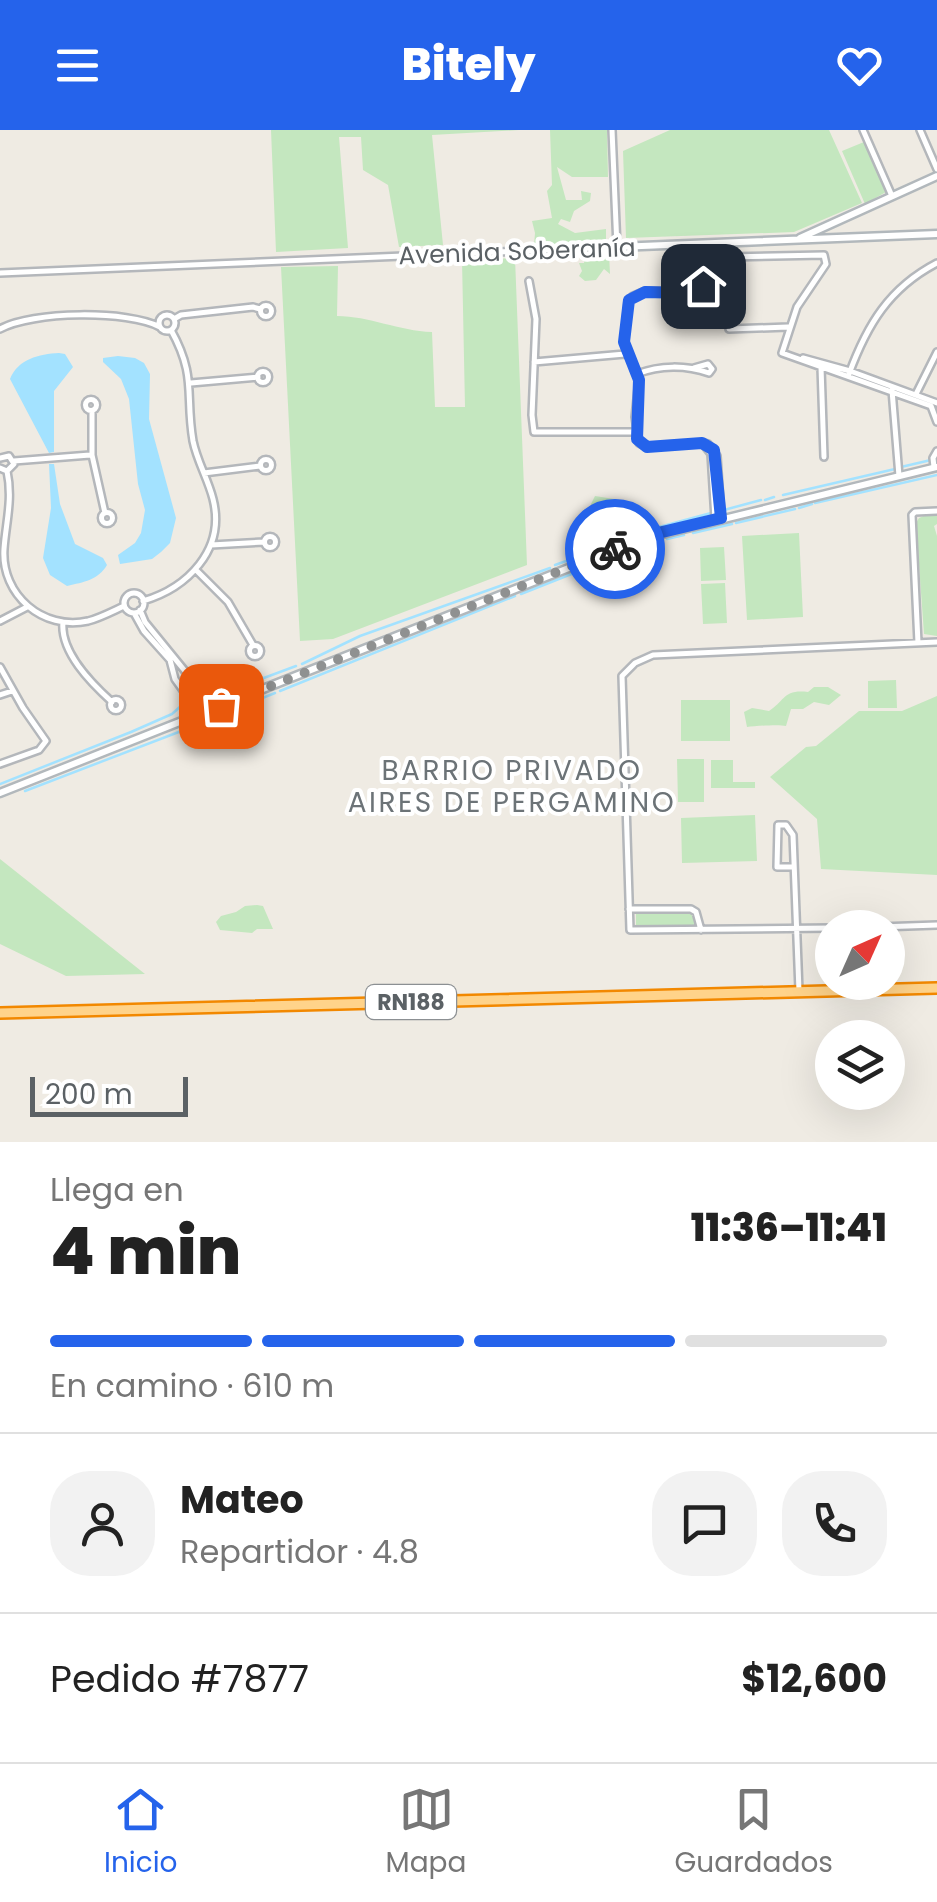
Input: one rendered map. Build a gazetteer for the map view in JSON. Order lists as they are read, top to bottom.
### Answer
{
  "streets": {
    "highway": ["RN188"],
    "main road": ["Avenida Soberanía"]
  },
  "districts": ["BARRIO PRIVADO AIRES DE PERGAMINO"],
  "scale_bar": "200 m",
  "north": "top right",
  "page": {
    "header": "Bitely",
    "scale": "200 m",
    "heading": ["4 min", "Llega en", "11:36–11:41"],
    "panel": [
      "Mateo",
      "Repartidor · 4.8",
      "Pedido #7877",
      "$12,600"
    ],
    "bar": "En camino · 610 m",
    "tabs": ["Inicio", "Mapa", "Guardados"]
  }
}
